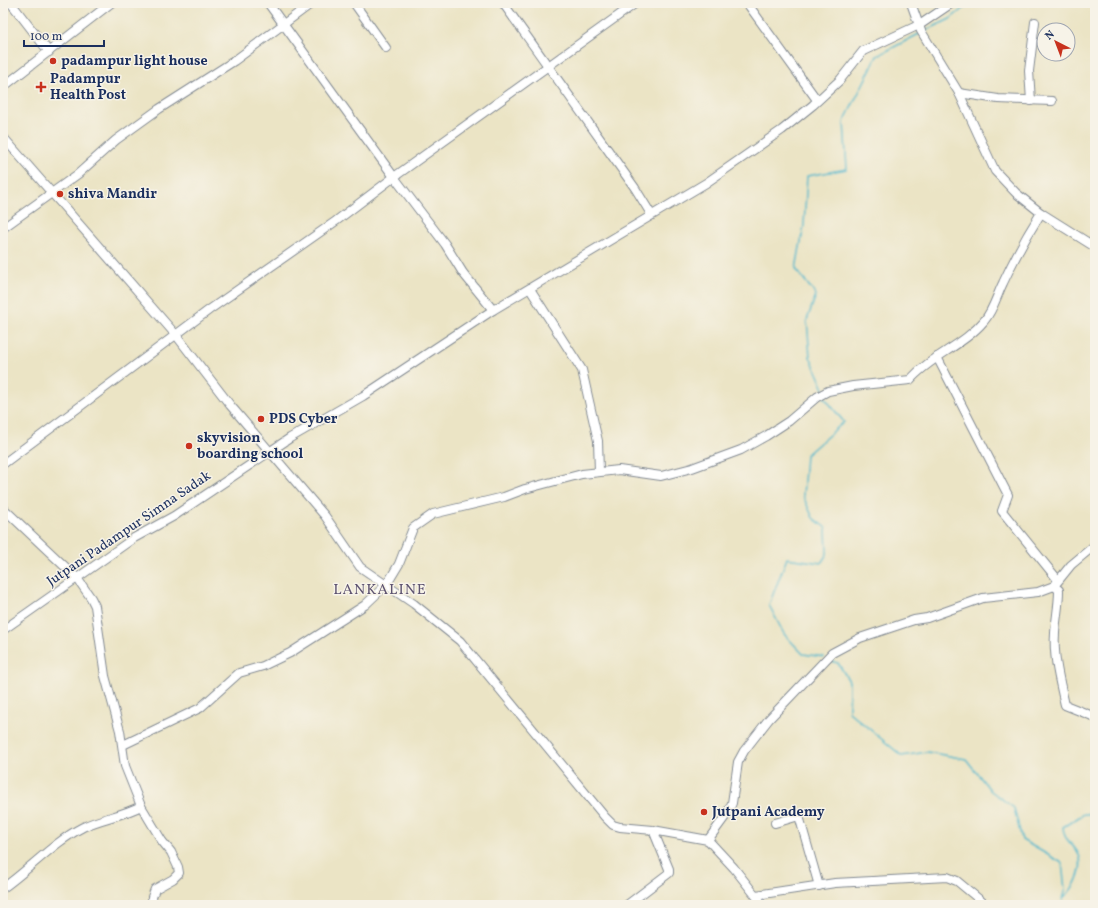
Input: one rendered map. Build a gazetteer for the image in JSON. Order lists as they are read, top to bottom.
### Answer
{
  "streets": {
    "street": ["Jutpani Padampur Simna Sadak"]
  },
  "districts": ["LANKALINE"],
  "places": {
    "other": [
      "padampur light house",
      "shiva Mandir",
      "PDS Cyber",
      "skyvision boarding school",
      "Jutpani Academy"
    ],
    "health": ["Padampur Health Post"]
  },
  "scale_bar": "100 m",
  "north": "top left"
}
